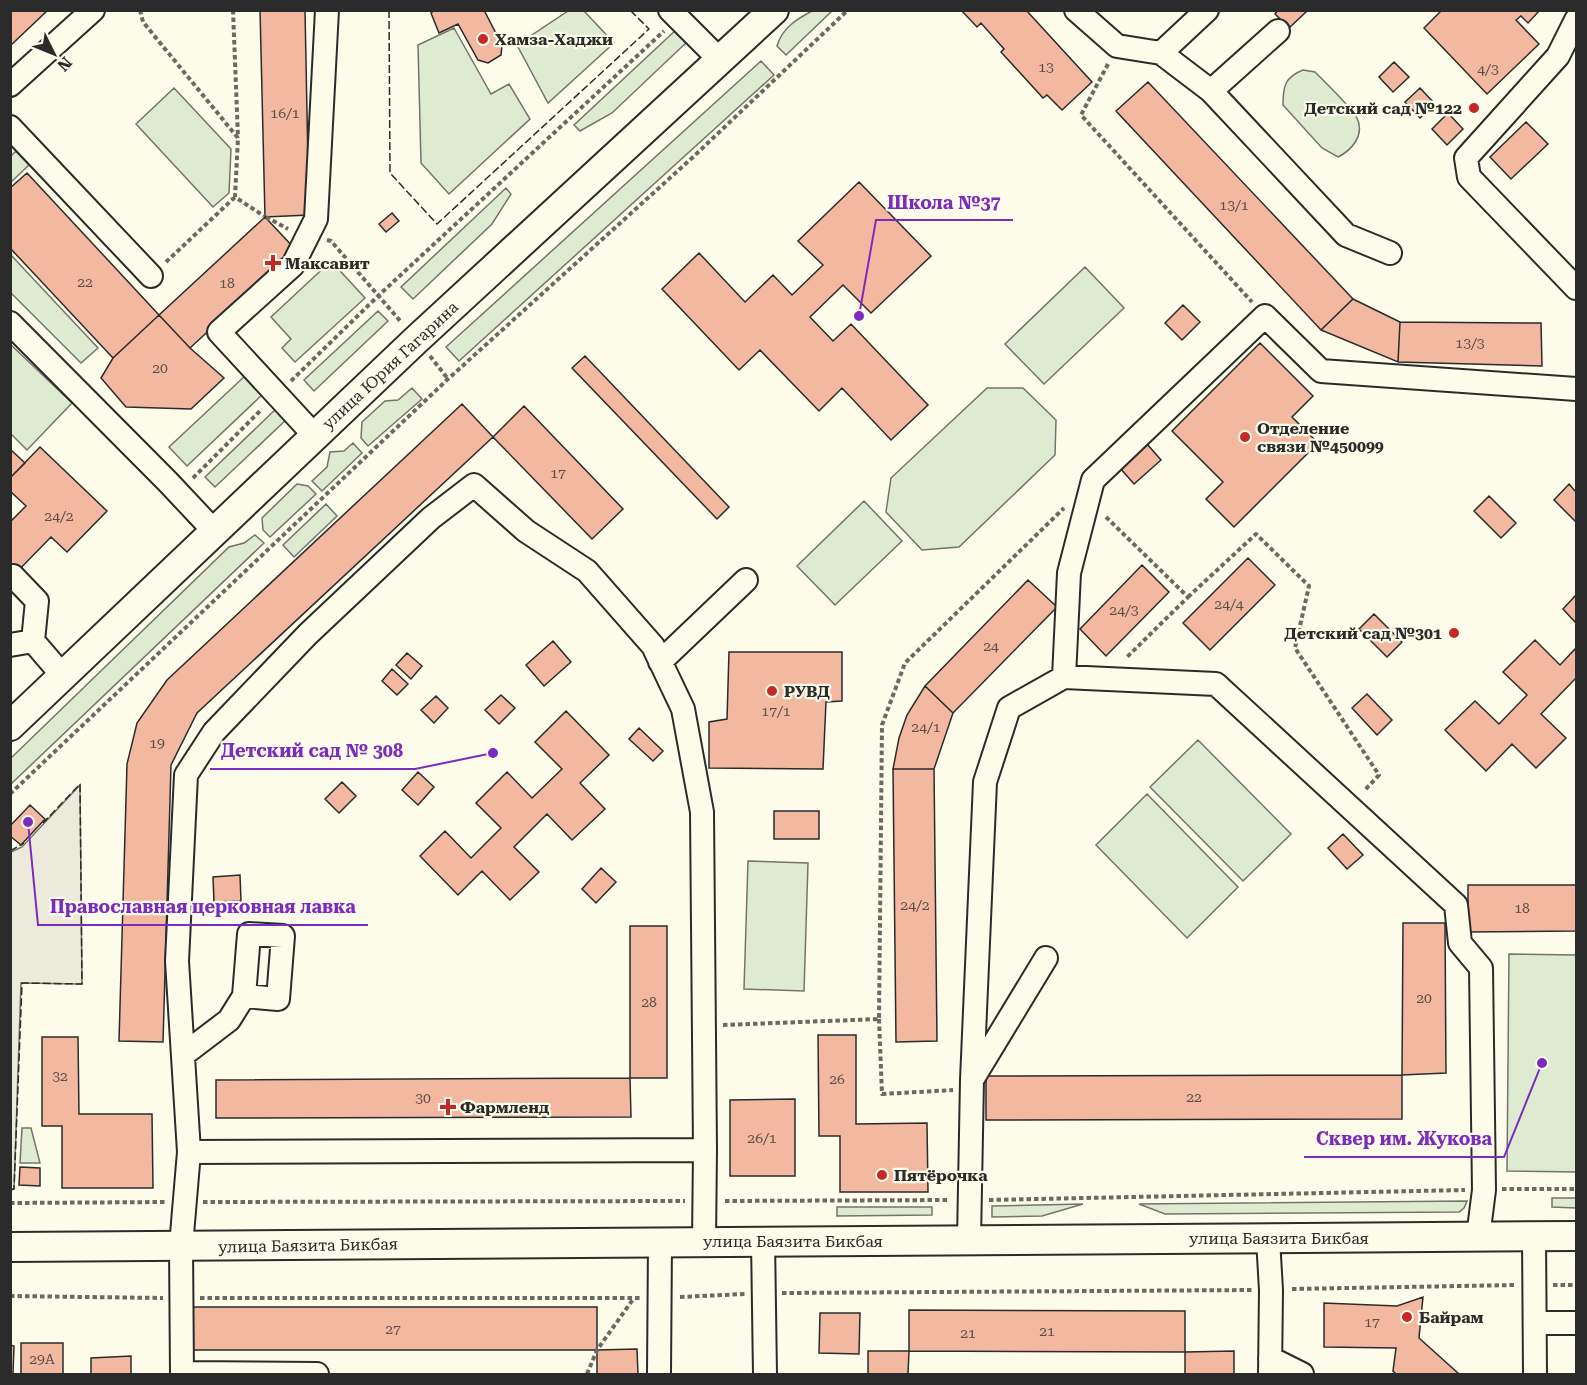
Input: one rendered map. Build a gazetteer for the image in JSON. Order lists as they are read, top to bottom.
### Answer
{
  "streets": {
    "main road": ["улица Юрия Гагарина", "улица Баязита Бикбая"]
  },
  "places": {
    "other": [
      "Хамза-Хаджи",
      "Детский сад №122",
      "Школа №37",
      "Отделение связи №450099",
      "Детский сад №301",
      "РУВД",
      "Детский сад № 308",
      "Православная церковная лавка",
      "Сквер им. Жукова",
      "Пятёрочка",
      "Байрам"
    ],
    "health": ["Максавит", "Фармленд"]
  },
  "house_numbers": [
    "13",
    "4/3",
    "16/1",
    "13/1",
    "22",
    "18",
    "13/3",
    "20",
    "17",
    "24/2",
    "24/4",
    "24/3",
    "24",
    "17/1",
    "24/1",
    "19",
    "24/2",
    "18",
    "20",
    "28",
    "32",
    "26",
    "22",
    "30",
    "26/1",
    "17",
    "27",
    "21",
    "21",
    "29А"
  ],
  "north": "bottom right"
}
